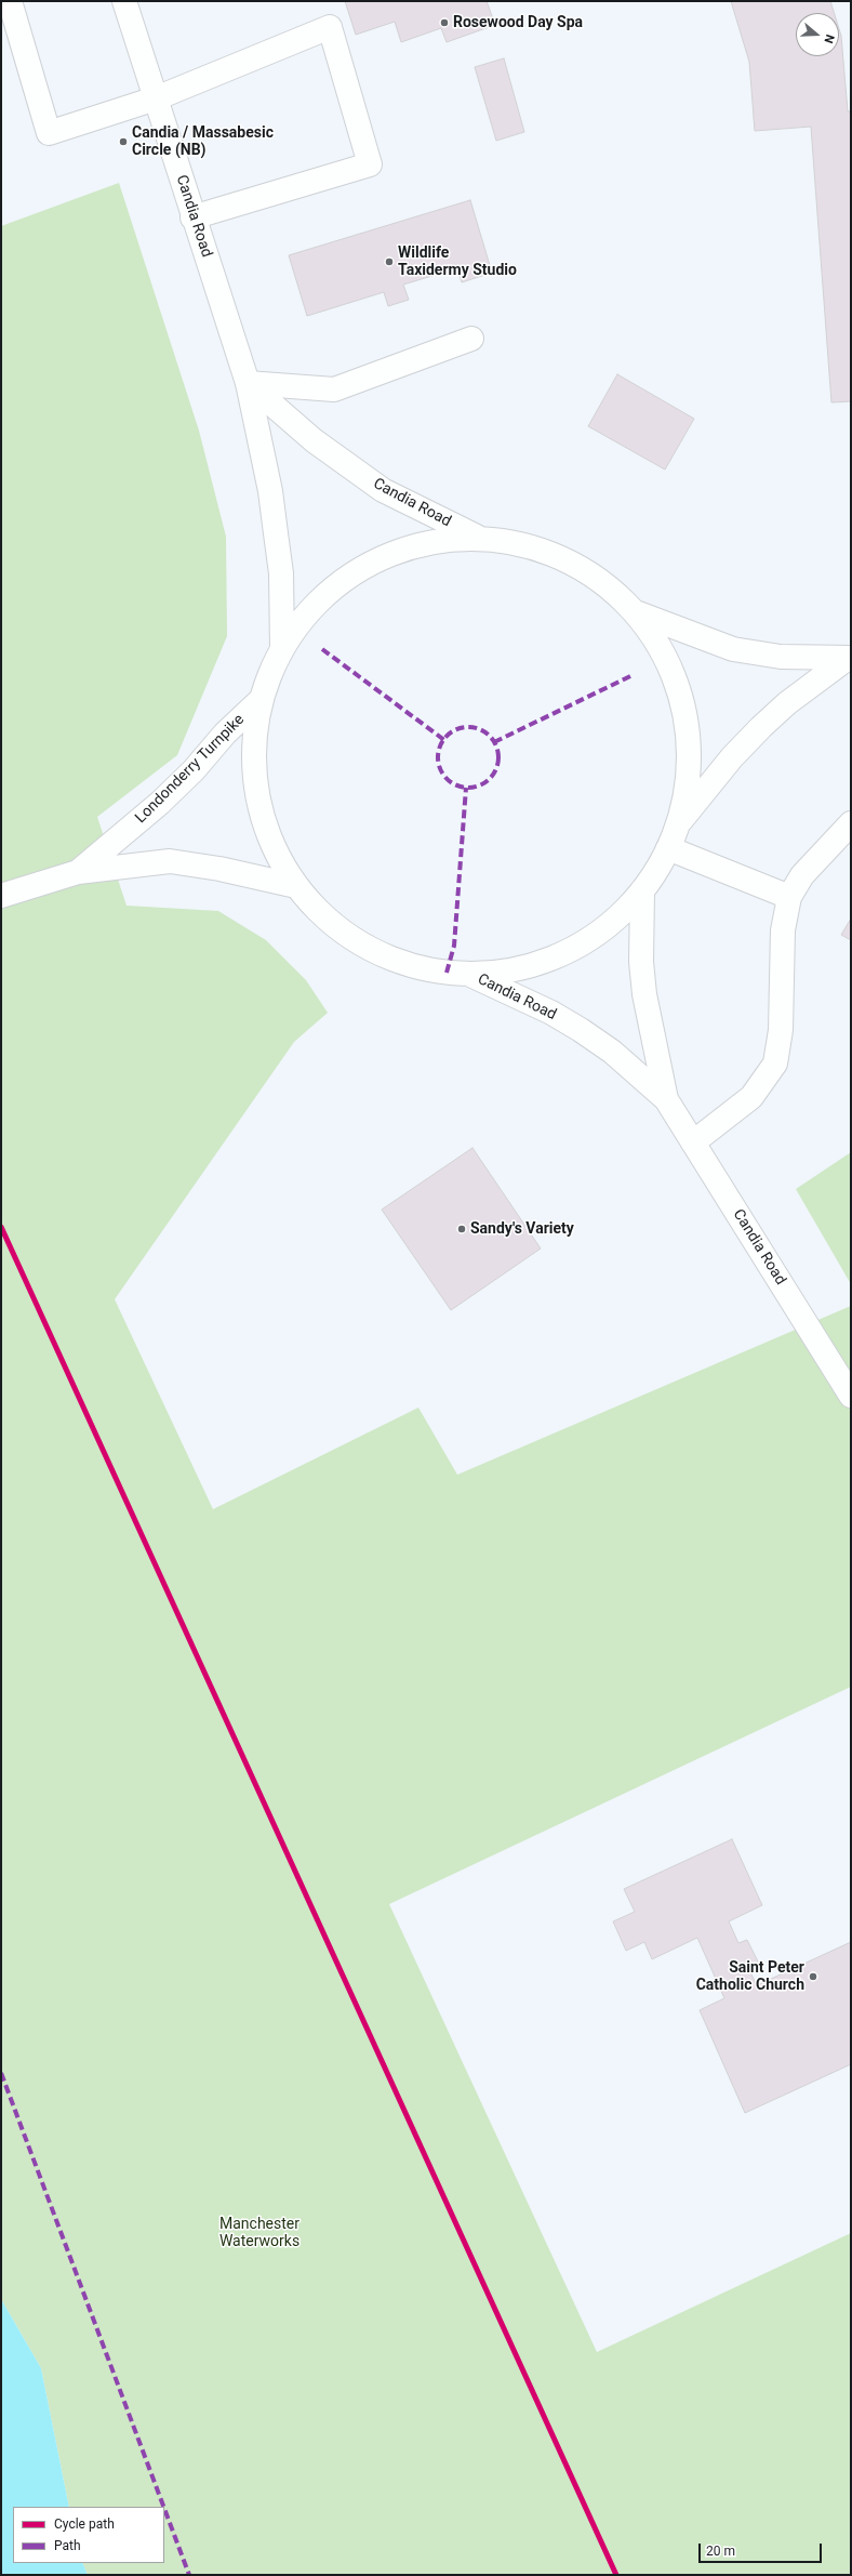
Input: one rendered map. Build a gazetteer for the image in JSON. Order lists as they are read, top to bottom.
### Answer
{
  "streets": {
    "main road": ["Candia Road", "Londonderry Turnpike"]
  },
  "parks": ["Manchester Waterworks"],
  "places": [
    "Rosewood Day Spa",
    "Candia / Massabesic Circle (NB)",
    "Wildlife Taxidermy Studio",
    "Sandy's Variety",
    "Saint Peter Catholic Church"
  ],
  "legend": ["Cycle path", "Path"],
  "scale_bar": "20 m",
  "north": "right"
}
